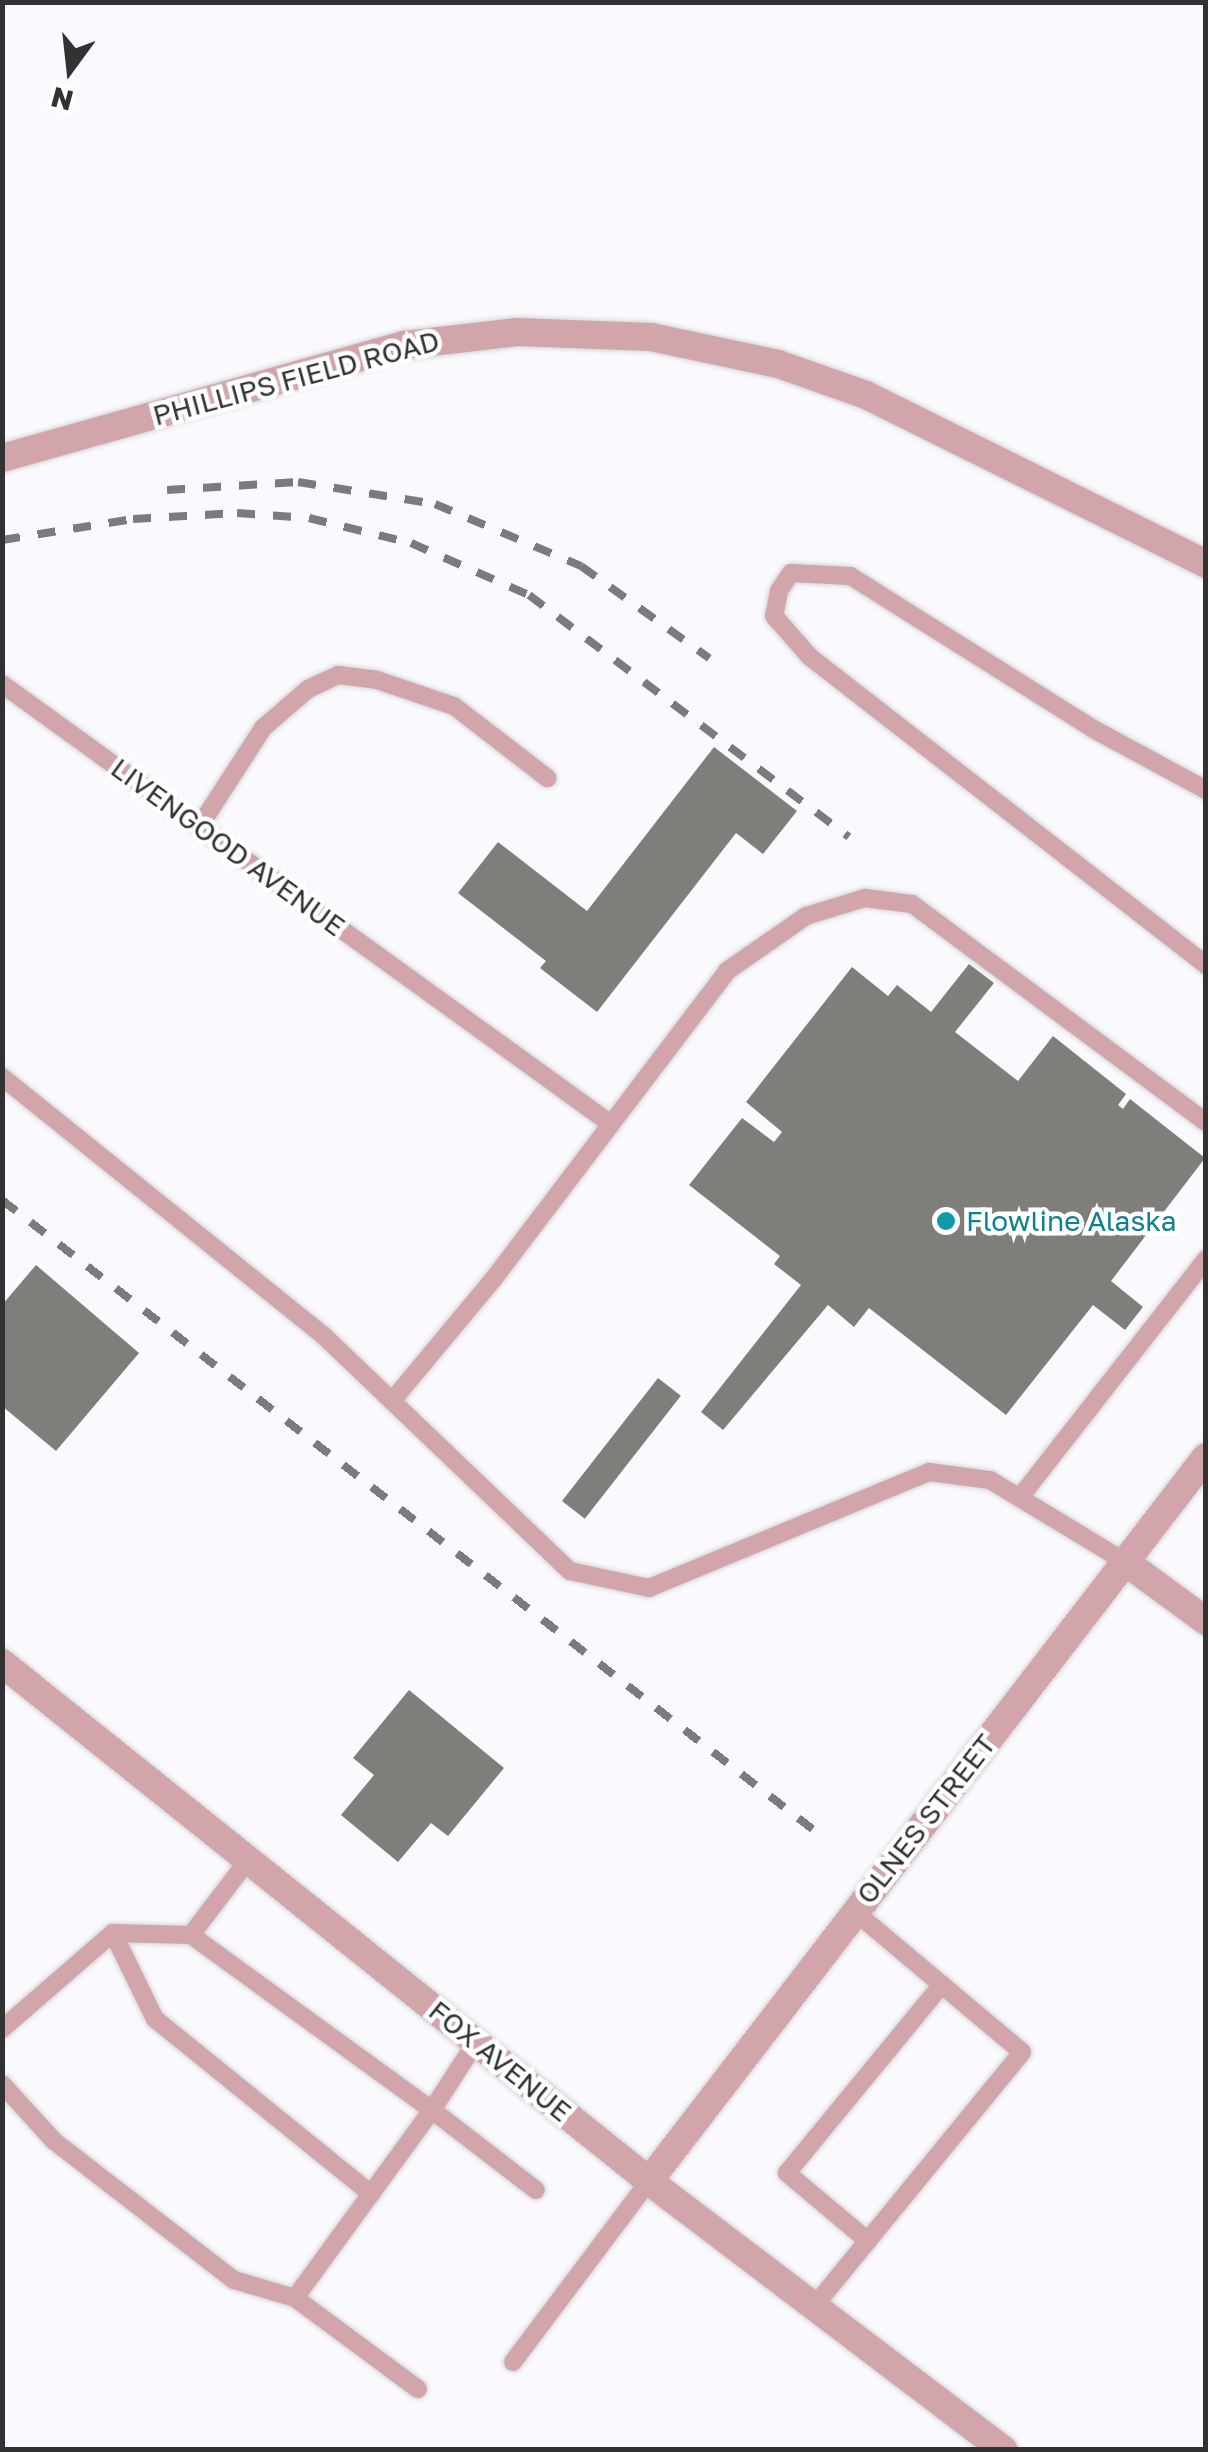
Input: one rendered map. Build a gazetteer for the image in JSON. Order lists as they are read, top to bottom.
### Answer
{
  "streets": {
    "street": ["PHILLIPS FIELD ROAD", "OLNES STREET", "FOX AVENUE"],
    "lane": ["LIVENGOOD AVENUE"]
  },
  "crossings": [
    ["OLNES STREET", "FOX AVENUE"]
  ],
  "places": ["Flowline Alaska"],
  "north": "bottom"
}
